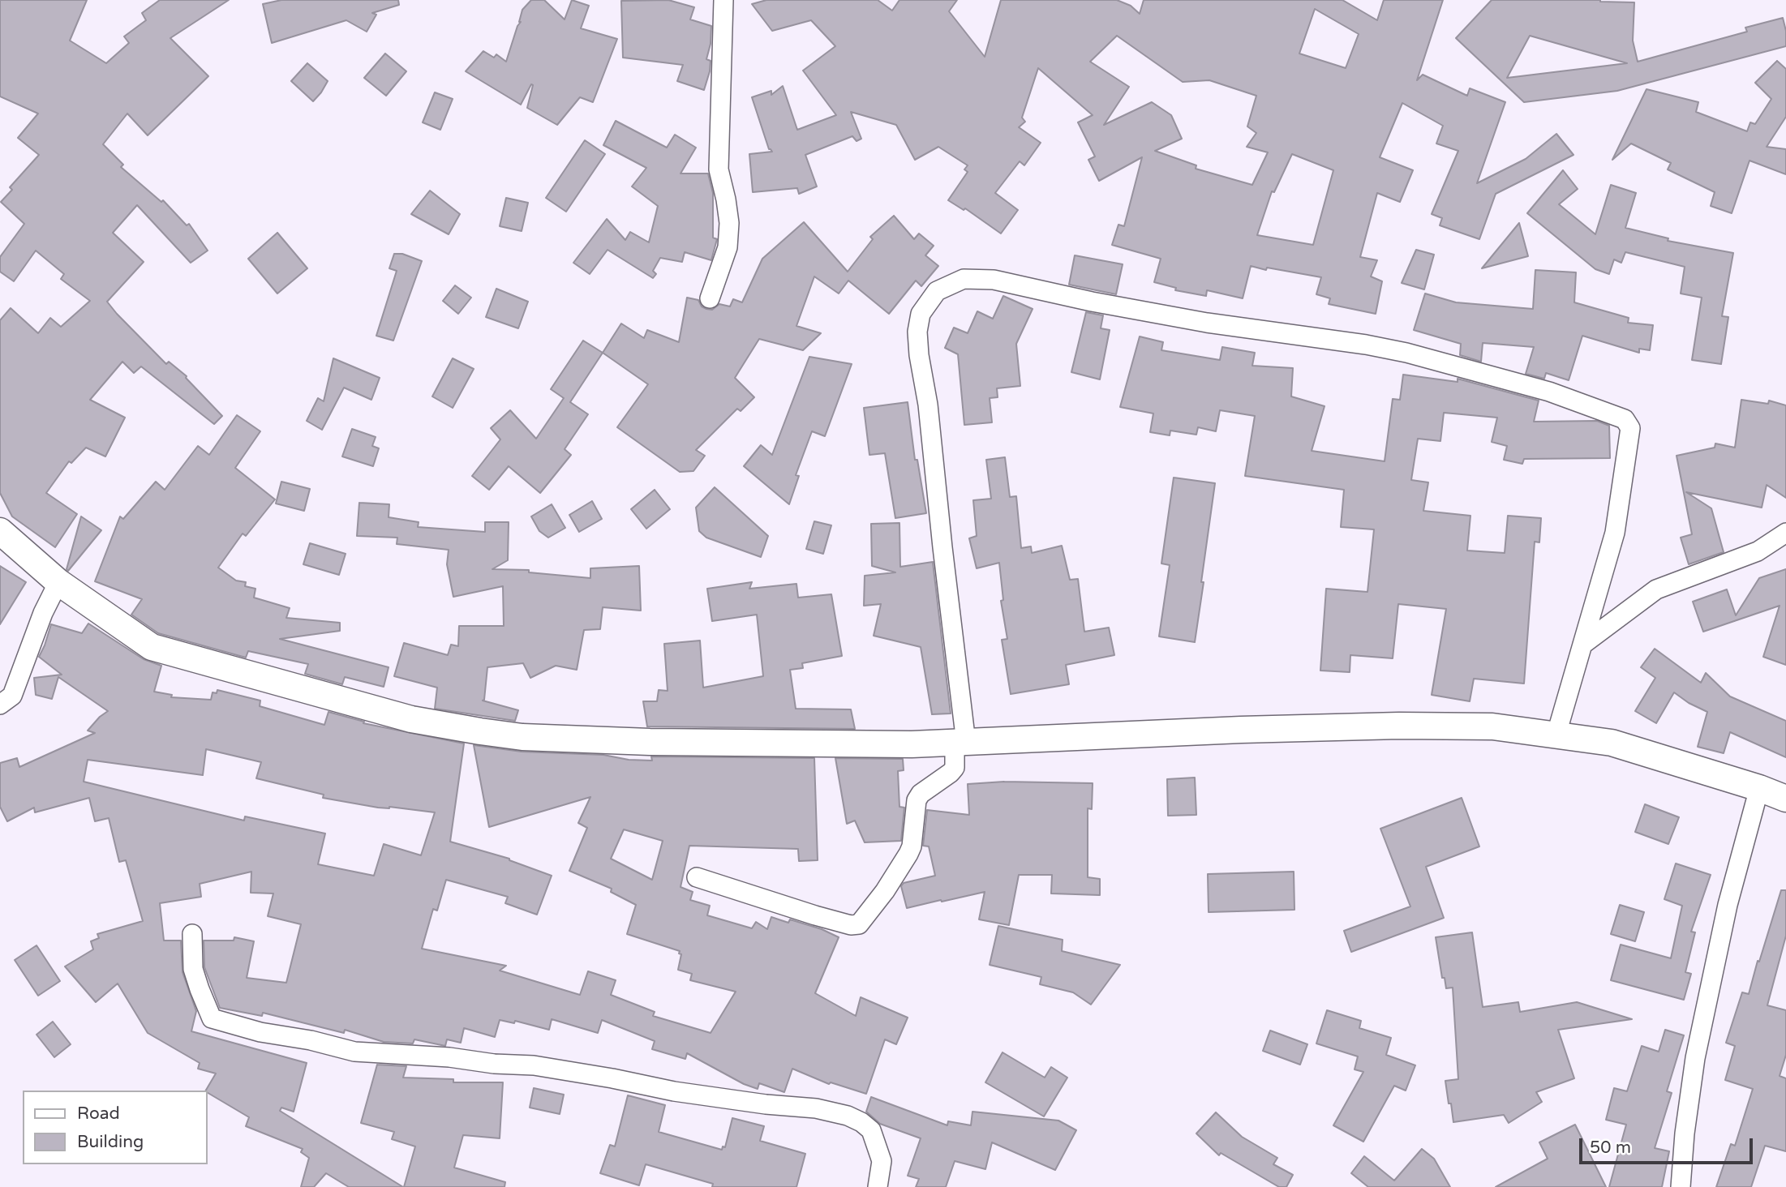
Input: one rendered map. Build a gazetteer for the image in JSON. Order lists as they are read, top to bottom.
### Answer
{
  "legend": ["Road", "Building"],
  "scale_bar": "50 m"
}
